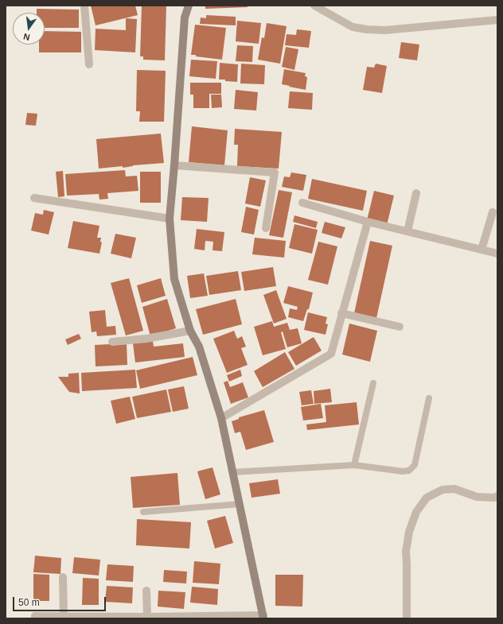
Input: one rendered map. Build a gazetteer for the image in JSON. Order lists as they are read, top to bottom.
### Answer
{
  "scale_bar": "50 m",
  "north": "bottom"
}
